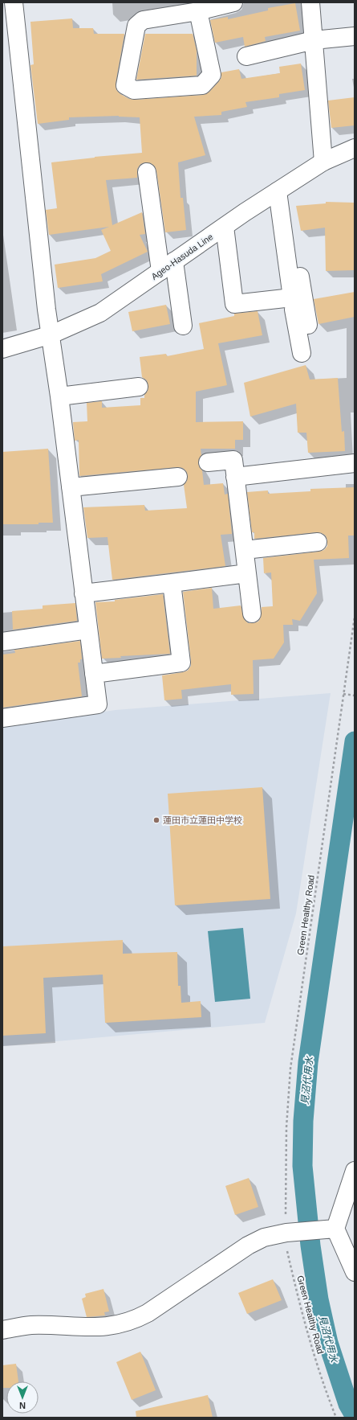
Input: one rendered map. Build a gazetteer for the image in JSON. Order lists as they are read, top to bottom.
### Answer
{
  "streets": {
    "street": ["Ageo-Hasuda Line"],
    "path": ["Green Healthy Road"]
  },
  "water": ["見沼代用水"],
  "places": ["蓮田市立蓮田中学校"],
  "north": "bottom"
}
